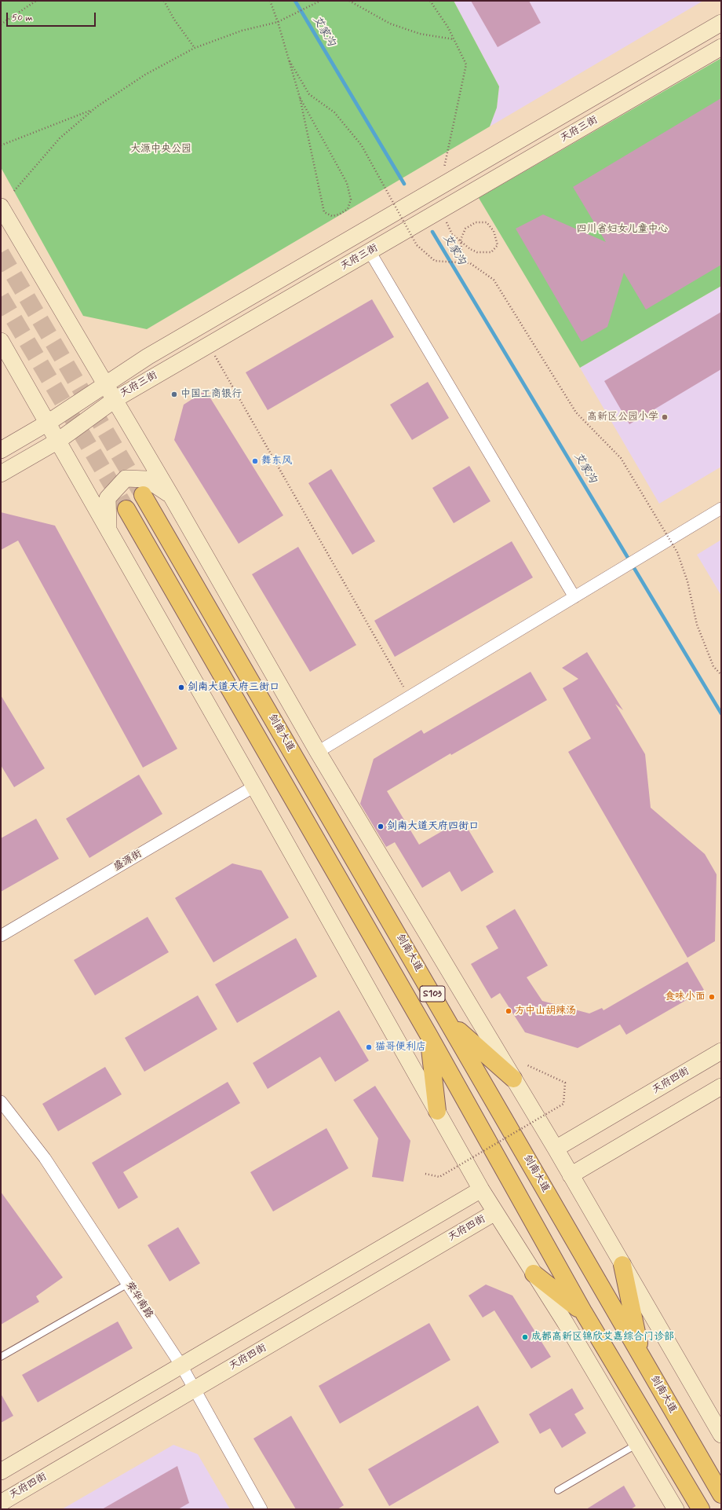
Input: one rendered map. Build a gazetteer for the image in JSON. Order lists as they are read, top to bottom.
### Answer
{
  "streets": {
    "highway": ["剑南大道", "S103"],
    "main road": ["天府三街", "天府四街"],
    "street": ["盛源街", "荣华南路"]
  },
  "crossings": [
    ["天府四街", "荣华南路"]
  ],
  "water": ["艾家沟"],
  "parks": ["大源中央公园", "四川省妇女儿童中心"],
  "places": [
    "中国工商银行",
    "高新区公园小学",
    "舞东风",
    "剑南大道天府三街口",
    "剑南大道天府四街口",
    "食味小面",
    "方中山胡辣汤",
    "猫哥便利店",
    "成都高新区锦欣艾嘉综合门诊部"
  ],
  "scale_bar": "50 m"
}
